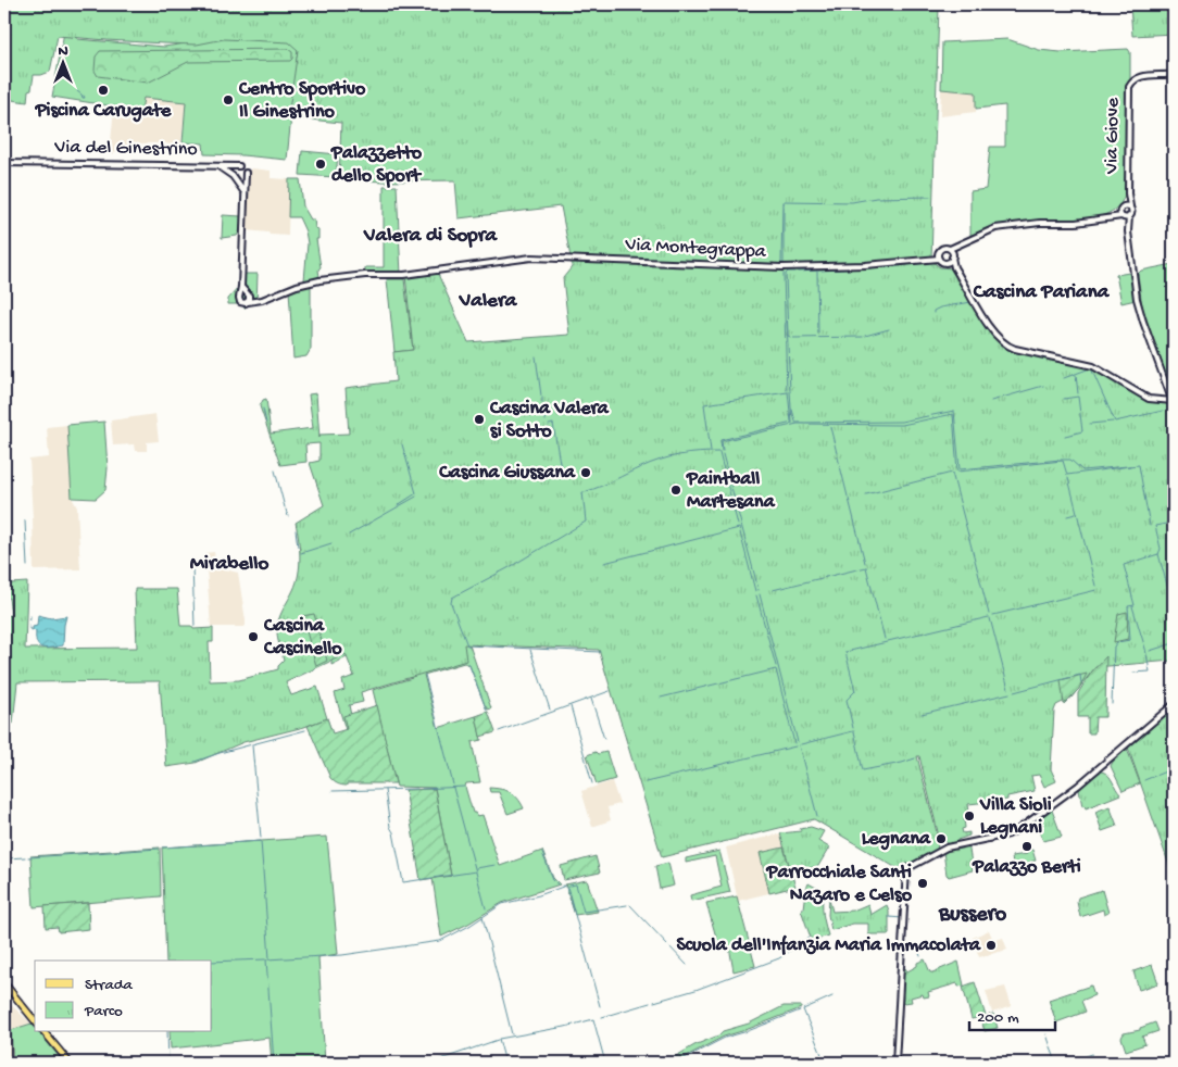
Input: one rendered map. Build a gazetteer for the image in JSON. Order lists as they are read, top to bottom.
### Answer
{
  "streets": {
    "street": ["Via Giove", "Via del Ginestrino", "Via Montegrappa"]
  },
  "districts": [
    "Valera di Sopra",
    "Cascina Pariana",
    "Valera",
    "Mirabello",
    "Bussero"
  ],
  "places": [
    "Piscina Carugate",
    "Centro Sportivo Il Ginestrino",
    "Palazzetto dello Sport",
    "Cascina Valera si Sotto",
    "Cascina Giussana",
    "Paintball Martesana",
    "Cascina Cascinello",
    "Villa Sioli Legnani",
    "Legnana",
    "Palazzo Berti",
    "Parrocchiale Santi Nazaro e Celso",
    "Scuola dell'Infanzia Maria Immacolata"
  ],
  "legend": ["Strada", "Parco"],
  "scale_bar": "200 m",
  "north": "top"
}
